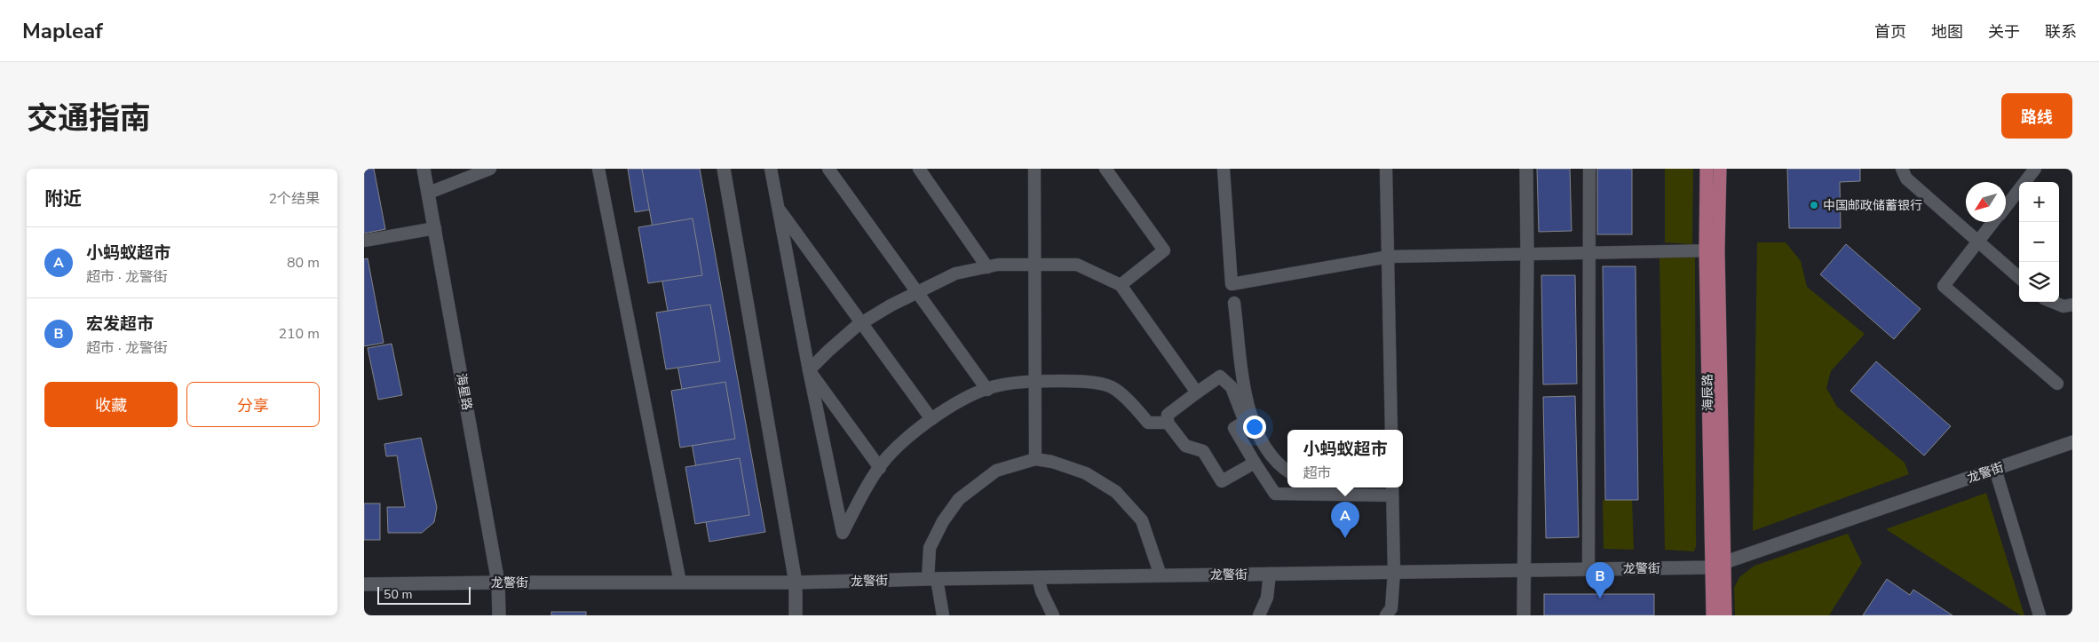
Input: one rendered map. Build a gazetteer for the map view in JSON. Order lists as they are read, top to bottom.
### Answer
{
  "streets": {
    "main road": ["海辰路"],
    "street": ["海星路", "龙警街"]
  },
  "crossings": [
    ["海星路", "龙警街"],
    ["海辰路", "龙警街"]
  ],
  "places": ["中国邮政储蓄银行"],
  "scale_bar": "50 m",
  "north": "bottom left",
  "page": {
    "header": "Mapleaf",
    "nav": [
      "首页",
      "地图",
      "关于",
      "联系"
    ],
    "title": "交通指南",
    "buttons": [
      "路线",
      ["收藏", "分享"]
    ],
    "heading": ["附近", "2个结果"],
    "map_buttons": ["+", "−"],
    "list": [
      {
        "mark": "A",
        "name": "小蚂蚁超市",
        "note": "超市 · 龙警街",
        "value": "80 m"
      },
      {
        "mark": "B",
        "name": "宏发超市",
        "note": "超市 · 龙警街",
        "value": "210 m"
      }
    ],
    "popup": ["小蚂蚁超市", "超市"],
    "pins": ["A", "B"],
    "scale": "50 m"
  }
}
